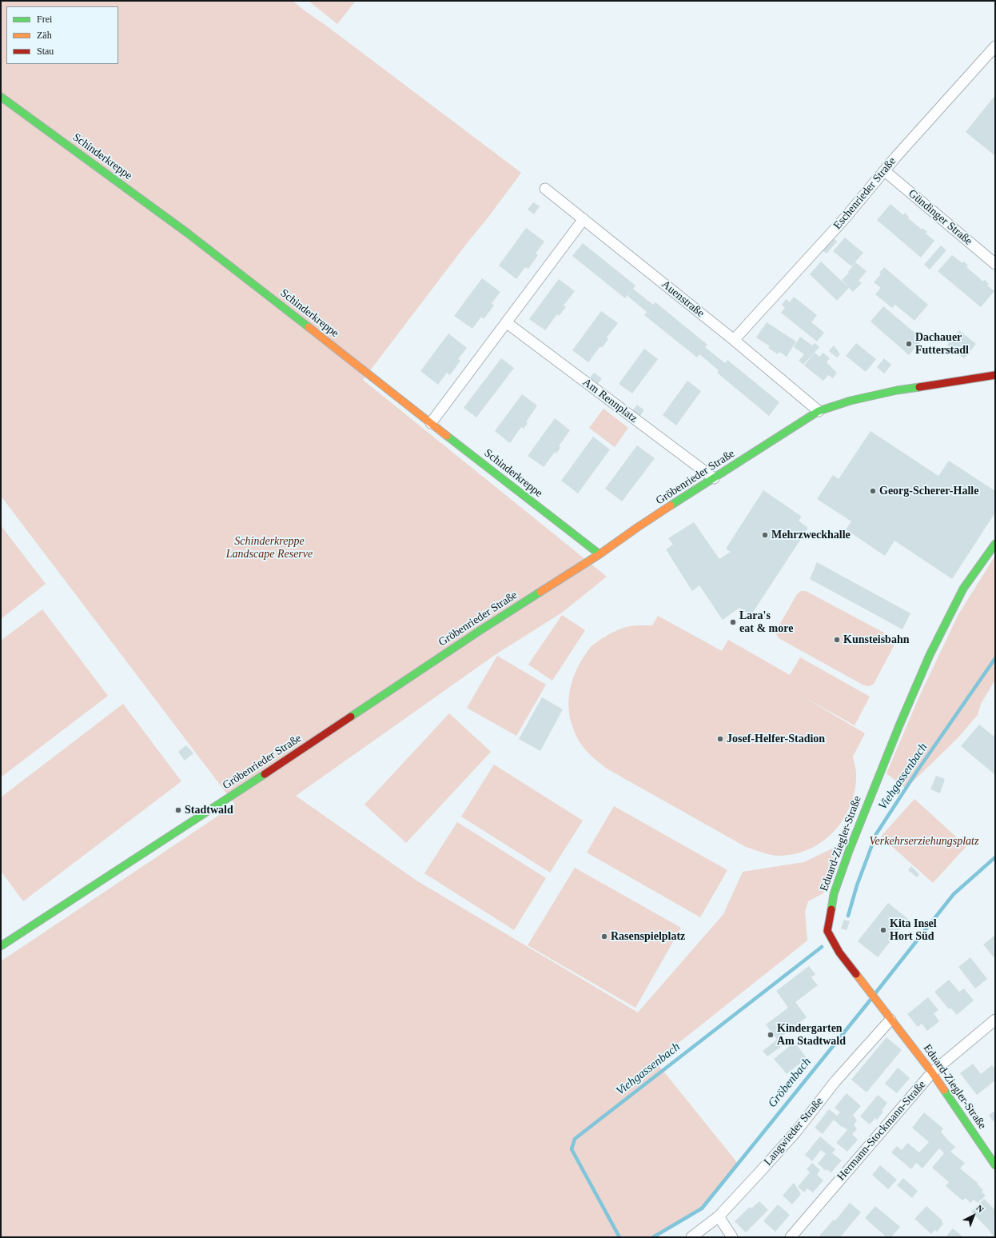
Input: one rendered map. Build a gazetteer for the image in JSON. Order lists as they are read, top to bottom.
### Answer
{
  "streets": {
    "street": [
      "Schinderkreppe",
      "Eschenrieder Straße",
      "Gündinger Straße",
      "Auenstraße",
      "Am Rennplatz",
      "Gröbenrieder Straße",
      "Eduard-Ziegler-Straße",
      "Hermann-Stockmann-Straße",
      "Langwieder Straße"
    ]
  },
  "crossings": [
    ["Schinderkreppe", "Gröbenrieder Straße"],
    ["Eschenrieder Straße", "Gündinger Straße"],
    ["Eschenrieder Straße", "Auenstraße"],
    ["Auenstraße", "Gröbenrieder Straße"],
    ["Am Rennplatz", "Gröbenrieder Straße"],
    ["Eduard-Ziegler-Straße", "Hermann-Stockmann-Straße"],
    ["Eduard-Ziegler-Straße", "Langwieder Straße"]
  ],
  "water": ["Viehgassenbach", "Gröbenbach"],
  "parks": ["Schinderkreppe Landscape Reserve", "Verkehrserziehungsplatz"],
  "places": [
    "Dachauer Futterstadl",
    "Georg-Scherer-Halle",
    "Mehrzweckhalle",
    "Lara's eat & more",
    "Kunsteisbahn",
    "Josef-Helfer-Stadion",
    "Stadtwald",
    "Kita Insel Hort Süd",
    "Rasenspielplatz",
    "Kindergarten Am Stadtwald"
  ],
  "legend": ["Frei", "Zäh", "Stau"],
  "north": "top right"
}
